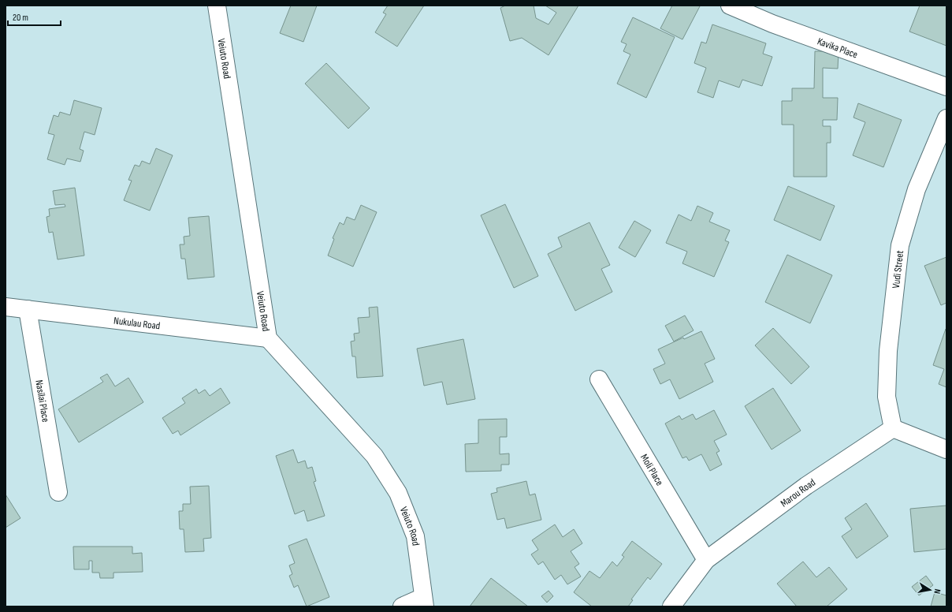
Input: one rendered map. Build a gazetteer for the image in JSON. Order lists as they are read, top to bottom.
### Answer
{
  "streets": {
    "street": [
      "Kavika Place",
      "Veiuto Road",
      "Vudi Street",
      "Nukulau Road",
      "Nasilai Place",
      "Moli Place",
      "Marou Road"
    ]
  },
  "crossings": [
    ["Veiuto Road", "Nukulau Road"],
    ["Vudi Street", "Marou Road"],
    ["Nukulau Road", "Nasilai Place"],
    ["Moli Place", "Marou Road"]
  ],
  "scale_bar": "20 m",
  "north": "right"
}
